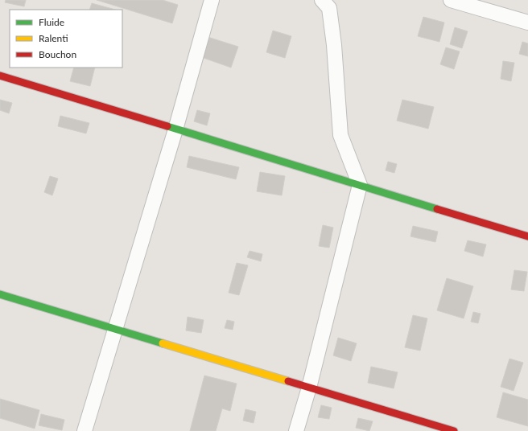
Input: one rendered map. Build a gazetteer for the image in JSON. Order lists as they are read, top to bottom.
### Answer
{
  "legend": ["Fluide", "Ralenti", "Bouchon"]
}
